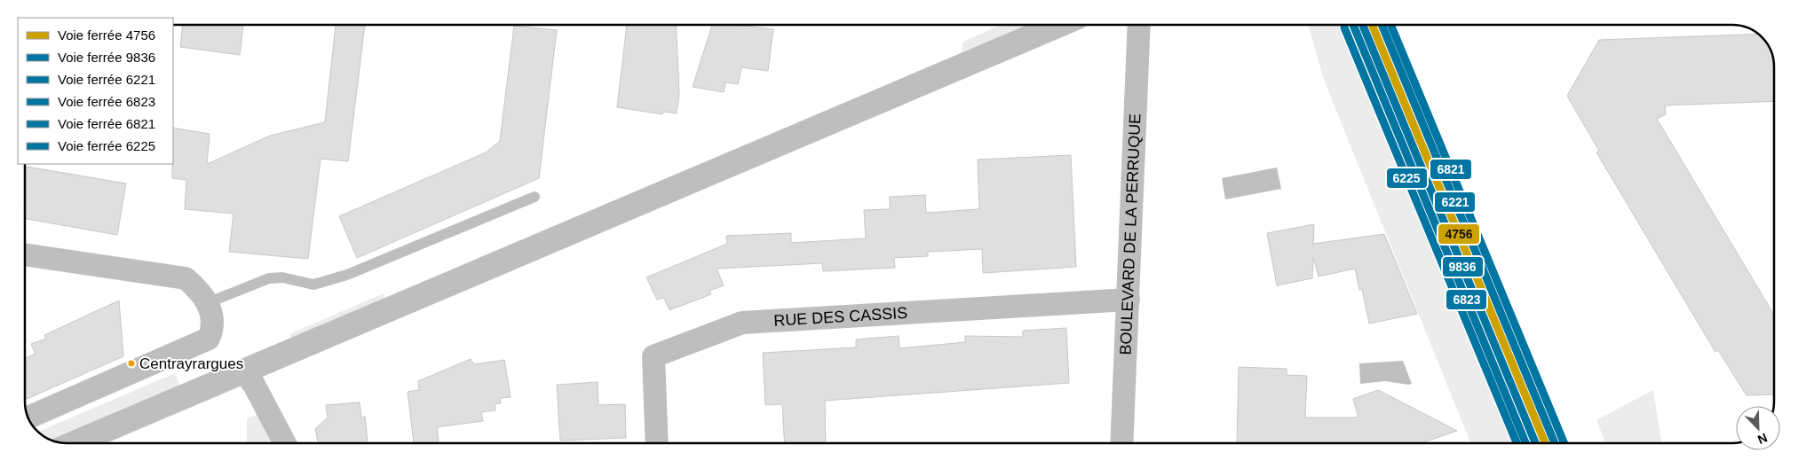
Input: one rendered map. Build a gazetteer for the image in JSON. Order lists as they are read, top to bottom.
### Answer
{
  "streets": {
    "street": ["BOULEVARD DE LA PERRUQUE", "RUE DES CASSIS"]
  },
  "crossings": [
    ["BOULEVARD DE LA PERRUQUE", "RUE DES CASSIS"]
  ],
  "places": ["Centrayrargues"],
  "lines": [
    "rail line 4756",
    "rail line 9836",
    "rail line 6221",
    "rail line 6823",
    "rail line 6821",
    "rail line 6225"
  ],
  "legend": [
    "Voie ferrée 4756",
    "Voie ferrée 9836",
    "Voie ferrée 6221",
    "Voie ferrée 6823",
    "Voie ferrée 6821",
    "Voie ferrée 6225"
  ],
  "north": "bottom right"
}
